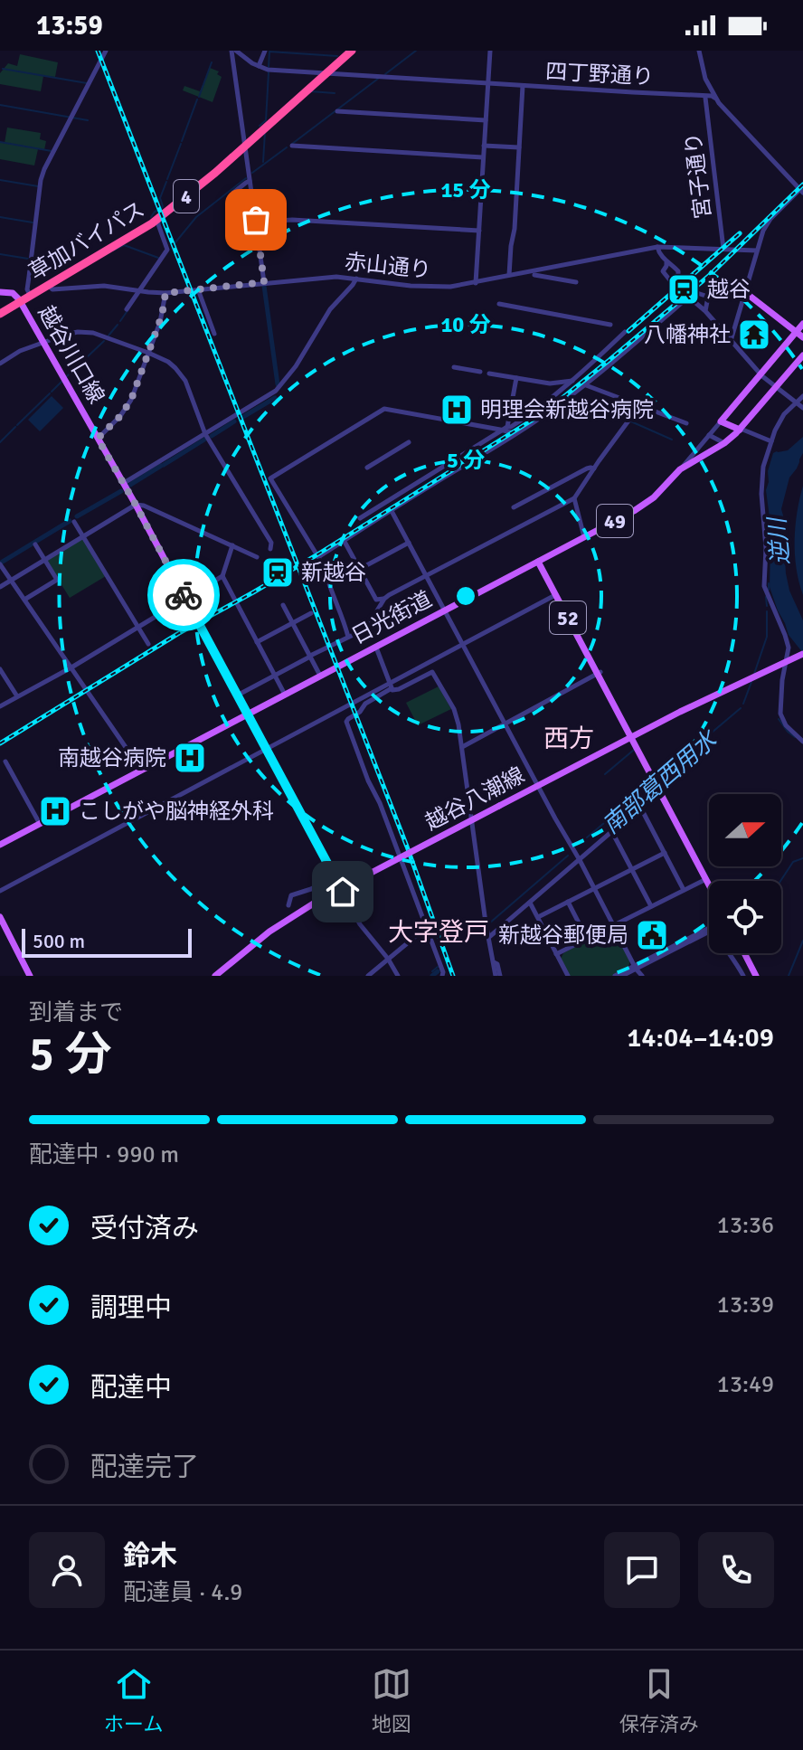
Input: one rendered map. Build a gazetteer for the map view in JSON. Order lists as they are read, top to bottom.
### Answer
{
  "streets": {
    "highway": ["4", "草加バイパス"],
    "main road": [
      "越谷川口線",
      "49",
      "日光街道",
      "52",
      "越谷八潮線"
    ],
    "street": ["四丁野通り", "宮子通り", "赤山通り"]
  },
  "crossings": [
    ["四丁野通り", "宮子通り"],
    ["四丁野通り", "草加バイパス"],
    ["宮子通り", "赤山通り"],
    ["草加バイパス", "赤山通り"],
    ["草加バイパス", "越谷川口線"],
    ["越谷川口線", "日光街道"],
    ["日光街道", "52"],
    ["52", "越谷八潮線"]
  ],
  "districts": ["西方", "大字登戸"],
  "water": ["逆川", "南部葛西用水"],
  "places": {
    "station": ["越谷", "新越谷"],
    "temple": ["八幡神社"],
    "hospital": ["明理会新越谷病院", "南越谷病院", "こしがや脳神経外科"],
    "public building": ["新越谷郵便局"]
  },
  "scale_bar": "500 m",
  "north": "right",
  "page": {
    "status": "13:59",
    "scale": "500 m",
    "heading": ["5 分", "到着まで", "14:04–14:09"],
    "panel": ["鈴木", "配達員 · 4.9"],
    "bar": "配達中 · 990 m",
    "list": [
      ["受付済み", "13:36"],
      ["調理中", "13:39"],
      ["配達中", "13:49"],
      "配達完了"
    ],
    "tabs": ["ホーム", "地図", "保存済み"]
  },
  "rings": ["15 分", "10 分", "5 分"]
}
